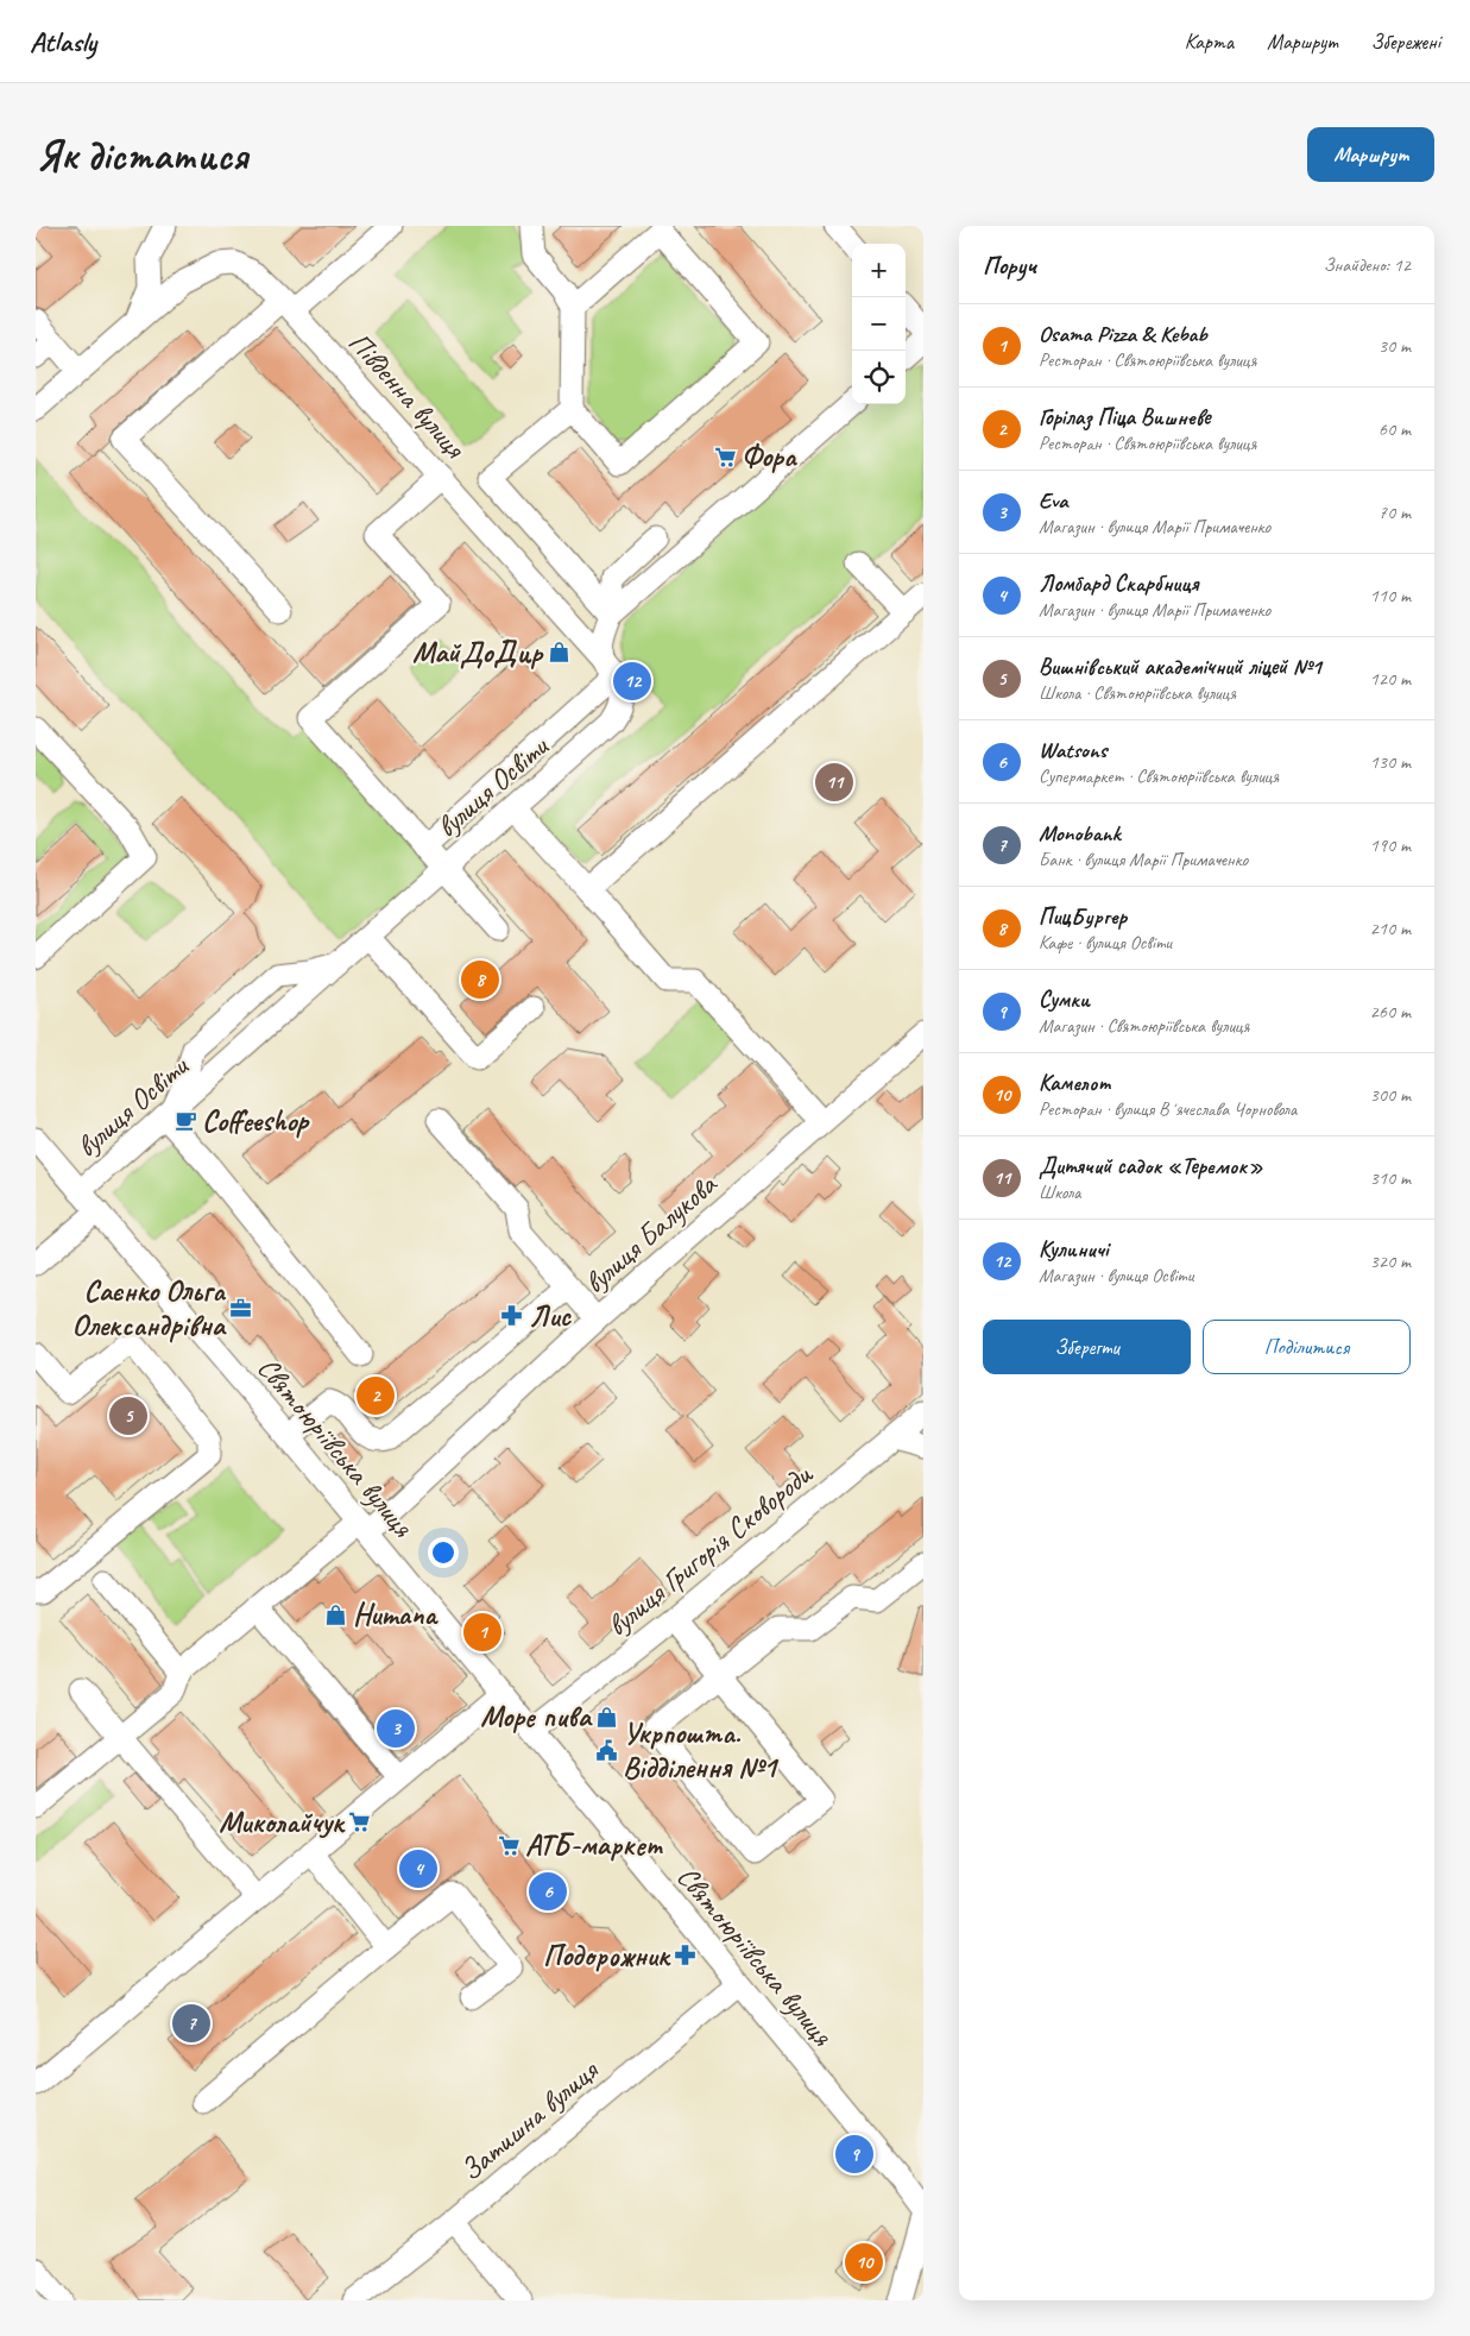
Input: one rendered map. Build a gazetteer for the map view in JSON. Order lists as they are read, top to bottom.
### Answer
{
  "streets": {
    "street": [
      "Південна вулиця",
      "вулиця Освіти",
      "вулиця Балукова",
      "Святоюріївська вулиця",
      "вулиця Григорія Сковороди",
      "Затишна вулиця"
    ]
  },
  "crossings": [
    ["Південна вулиця", "вулиця Освіти"],
    ["вулиця Освіти", "Святоюріївська вулиця"],
    ["вулиця Балукова", "Святоюріївська вулиця"],
    ["Святоюріївська вулиця", "вулиця Григорія Сковороди"],
    ["Святоюріївська вулиця", "Затишна вулиця"]
  ],
  "places": {
    "supermarket": ["Фора", "Миколайчук", "АТБ-маркет"],
    "shop": ["МайДоДир", "Humana", "Море пива"],
    "cafe": ["Coffeeshop"],
    "office": ["Саєнко Ольга Олександрівна"],
    "pharmacy": ["Лис", "Подорожник"],
    "public building": ["Укрпошта. Відділення №1"]
  },
  "page": {
    "header": "Atlasly",
    "nav": ["Карта", "Маршрут", "Збережені"],
    "buttons": [
      "Маршрут",
      ["Зберегти", "Поділитися"]
    ],
    "title": "Як дістатися",
    "heading": ["Поруч", "Знайдено: 12"],
    "map_buttons": ["+", "−"],
    "list": [
      {
        "mark": "1",
        "name": "Osama Pizza & Kebab",
        "note": "Ресторан · Святоюріївська вулиця",
        "value": "30 m"
      },
      {
        "mark": "2",
        "name": "Горілаз Піца Вишневе",
        "note": "Ресторан · Святоюріївська вулиця",
        "value": "60 m"
      },
      {
        "mark": "3",
        "name": "Eva",
        "note": "Магазин · вулиця Марії Примаченко",
        "value": "70 m"
      },
      {
        "mark": "4",
        "name": "Ломбард Скарбниця",
        "note": "Магазин · вулиця Марії Примаченко",
        "value": "110 m"
      },
      {
        "mark": "5",
        "name": "Вишнівський академічний ліцей №1",
        "note": "Школа · Святоюріївська вулиця",
        "value": "120 m"
      },
      {
        "mark": "6",
        "name": "Watsons",
        "note": "Супермаркет · Святоюріївська вулиця",
        "value": "130 m"
      },
      {
        "mark": "7",
        "name": "Monobank",
        "note": "Банк · вулиця Марії Примаченко",
        "value": "190 m"
      },
      {
        "mark": "8",
        "name": "ПицБургер",
        "note": "Кафе · вулиця Освіти",
        "value": "210 m"
      },
      {
        "mark": "9",
        "name": "Сумки",
        "note": "Магазин · Святоюріївська вулиця",
        "value": "260 m"
      },
      {
        "mark": "10",
        "name": "Камелот",
        "note": "Ресторан · вулиця Вʼячеслава Чорновола",
        "value": "300 m"
      },
      {
        "mark": "11",
        "name": "Дитячий садок «Теремок»",
        "note": "Школа",
        "value": "310 m"
      },
      {
        "mark": "12",
        "name": "Кулиничі",
        "note": "Магазин · вулиця Освіти",
        "value": "320 m"
      }
    ],
    "pins": [
      "12",
      "11",
      "8",
      "2",
      "5",
      "1",
      "3",
      "4",
      "6",
      "7",
      "9",
      "10"
    ]
  }
}
